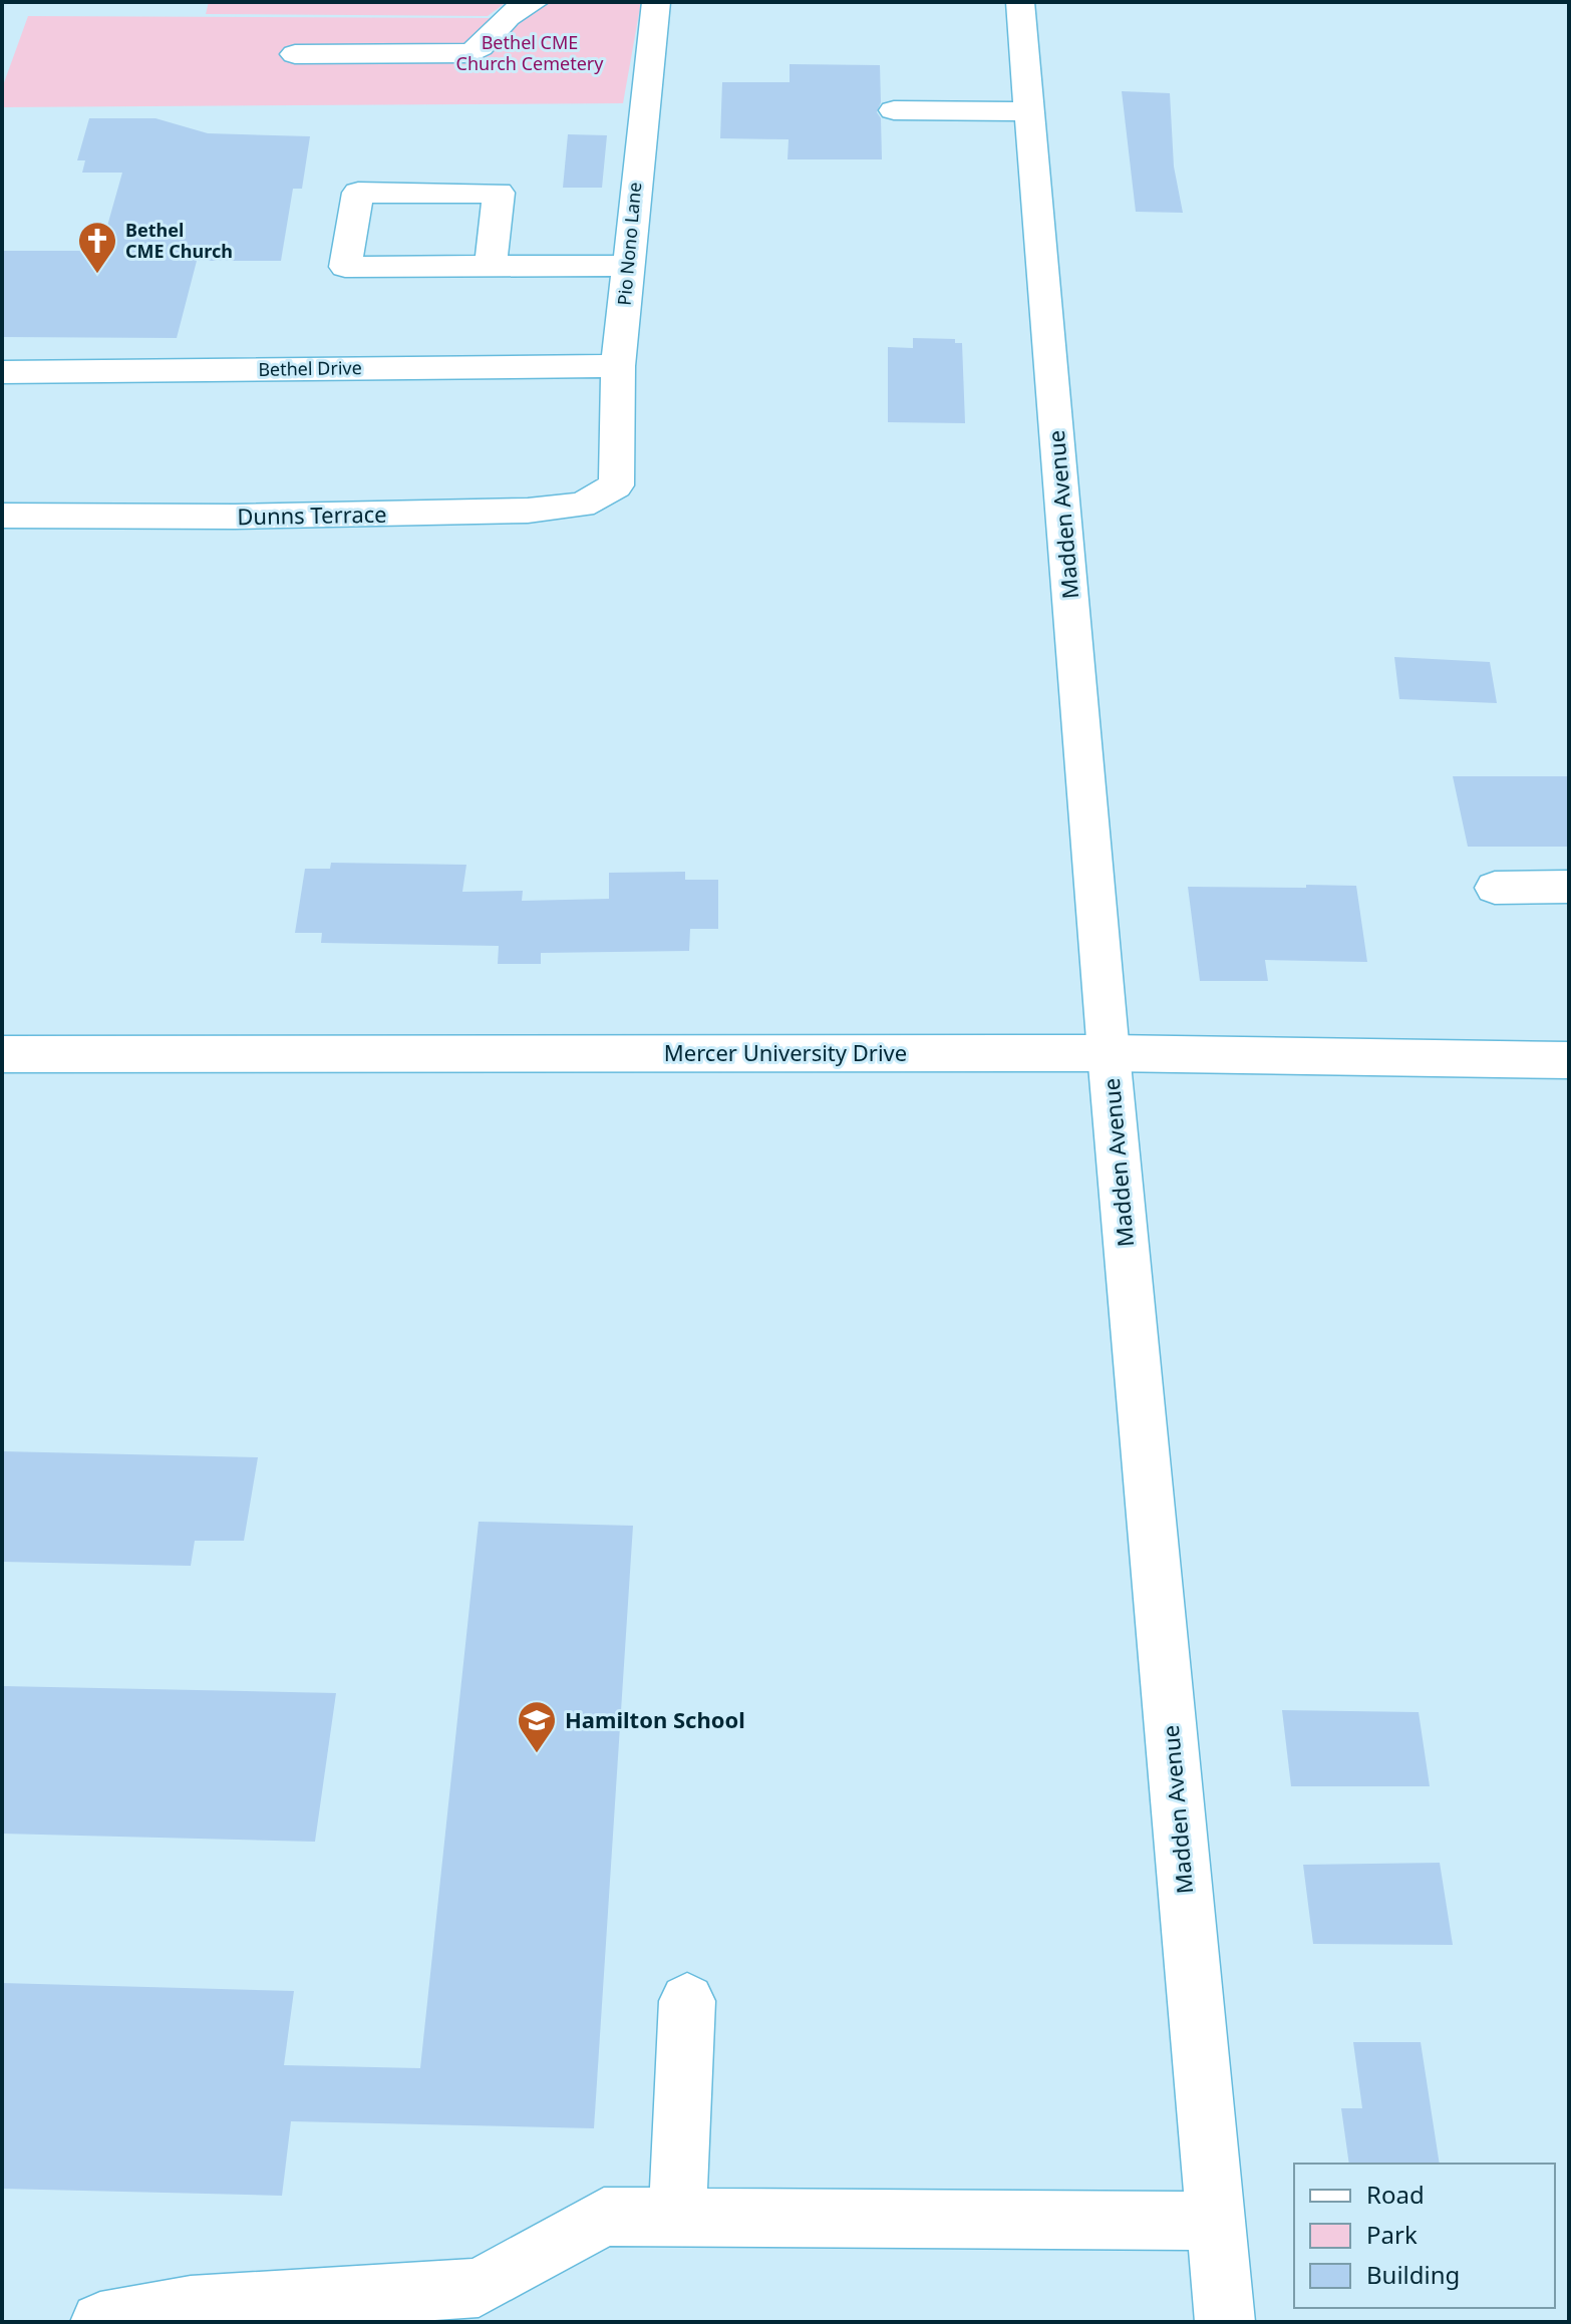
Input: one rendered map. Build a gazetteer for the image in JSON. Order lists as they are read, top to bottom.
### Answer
{
  "streets": {
    "street": [
      "Pio Nono Lane",
      "Bethel Drive",
      "Madden Avenue",
      "Dunns Terrace",
      "Mercer University Drive"
    ]
  },
  "crossings": [
    ["Pio Nono Lane", "Bethel Drive"],
    ["Pio Nono Lane", "Dunns Terrace"],
    ["Madden Avenue", "Mercer University Drive"]
  ],
  "parks": ["Bethel CME Church Cemetery"],
  "places": {
    "church": ["Bethel CME Church"],
    "school or university": ["Hamilton School"]
  },
  "legend": ["Road", "Park", "Building"]
}
